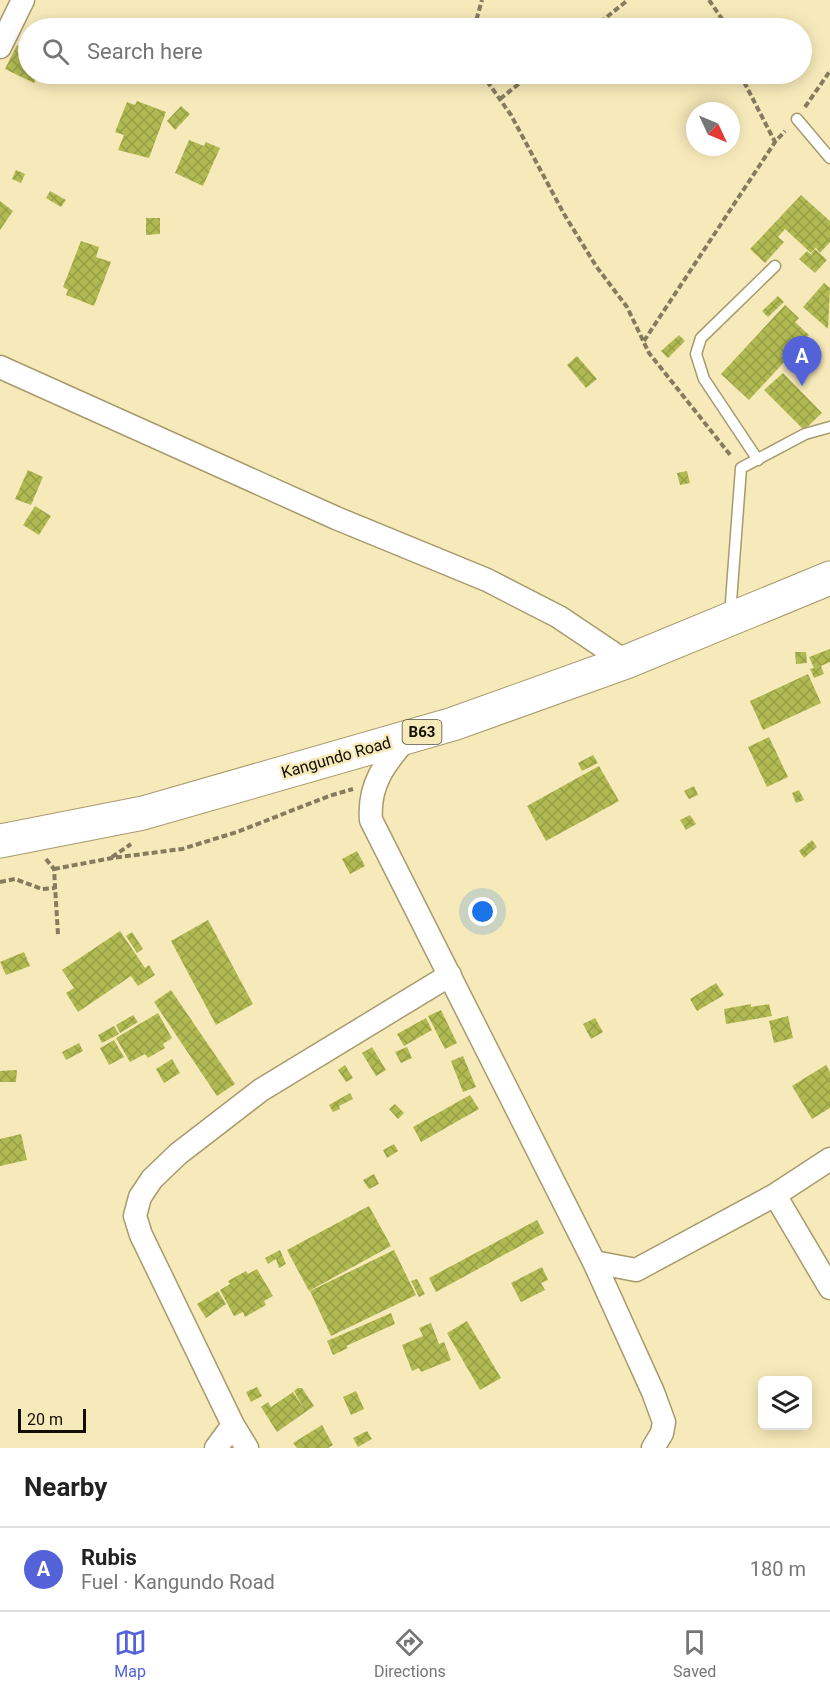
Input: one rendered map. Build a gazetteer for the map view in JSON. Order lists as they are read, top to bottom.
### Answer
{
  "streets": {
    "highway": ["B63", "Kangundo Road"]
  },
  "scale_bar": "20 m",
  "north": "bottom right",
  "page": {
    "search": "Search here",
    "pins": "A",
    "scale": "20 m",
    "heading": "Nearby",
    "list": [
      {
        "mark": "A",
        "name": "Rubis",
        "note": "Fuel · Kangundo Road",
        "value": "180 m"
      }
    ],
    "nav": ["Map", "Directions", "Saved"]
  }
}
